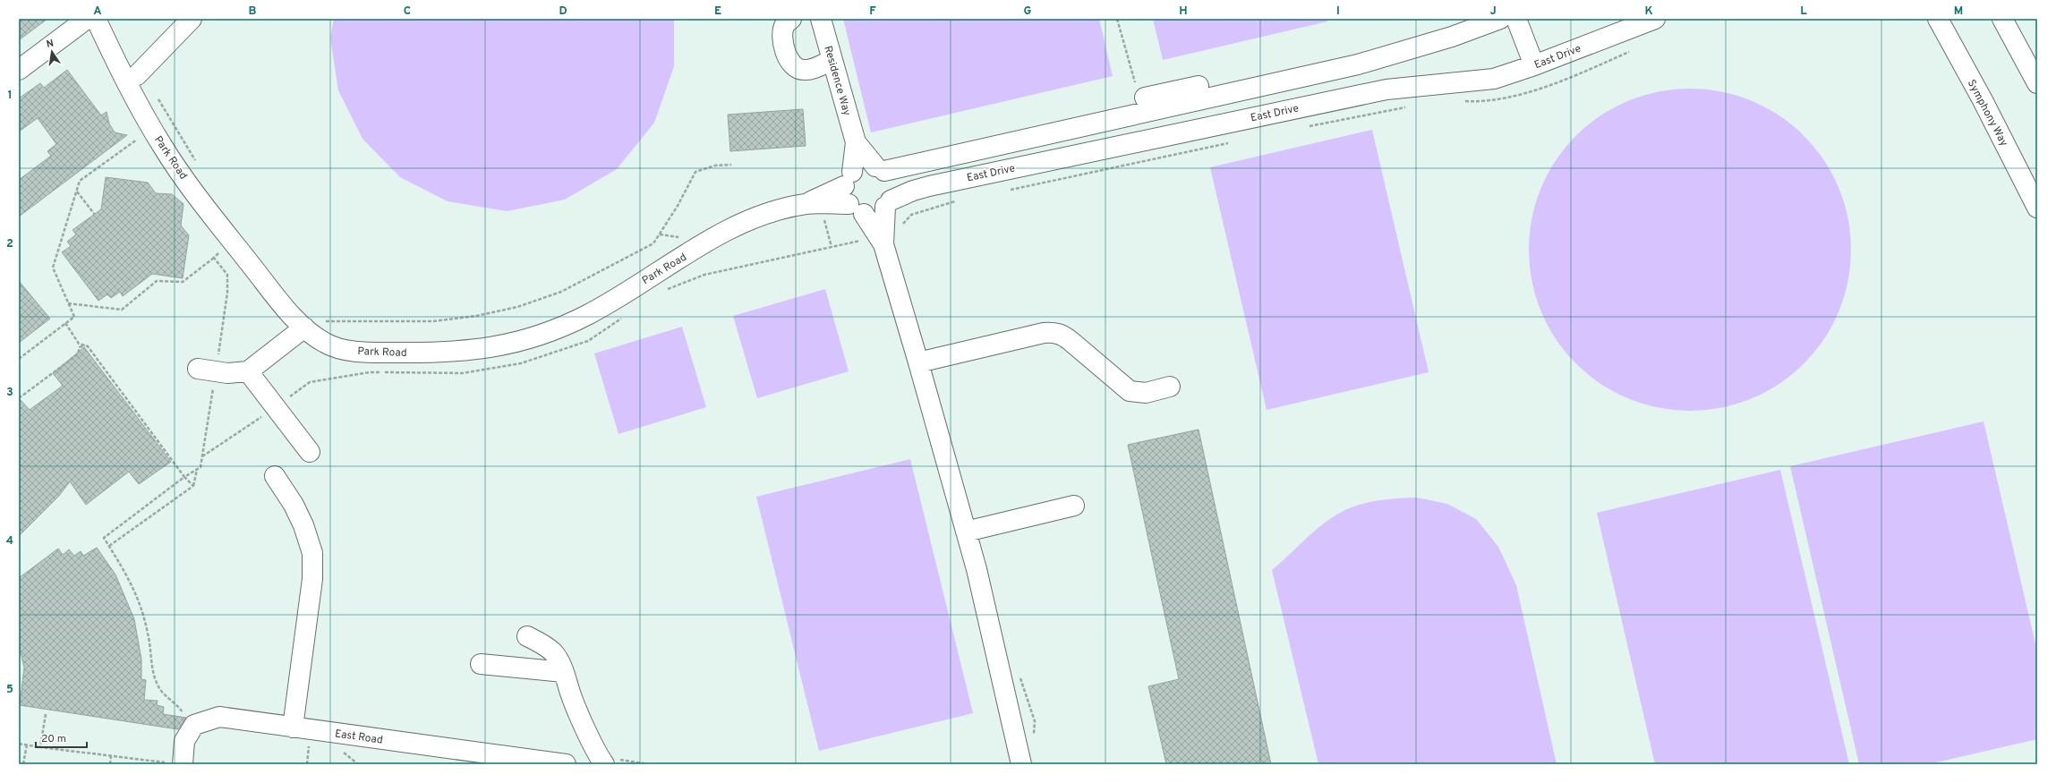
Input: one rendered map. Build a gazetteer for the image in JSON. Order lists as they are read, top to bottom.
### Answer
{
  "streets": {
    "street": [
      "East Drive",
      "Residence Way",
      "Symphony Way",
      "Park Road",
      "East Road"
    ]
  },
  "crossings": [
    ["East Drive", "Residence Way"],
    ["East Drive", "Park Road"],
    ["Residence Way", "Park Road"]
  ],
  "scale_bar": "20 m",
  "north": "top",
  "grid": {
    "columns": [
      "A",
      "B",
      "C",
      "D",
      "E",
      "F",
      "G",
      "H",
      "I",
      "J",
      "K",
      "L",
      "M"
    ],
    "rows": [
      "1",
      "2",
      "3",
      "4",
      "5"
    ]
  }
}
